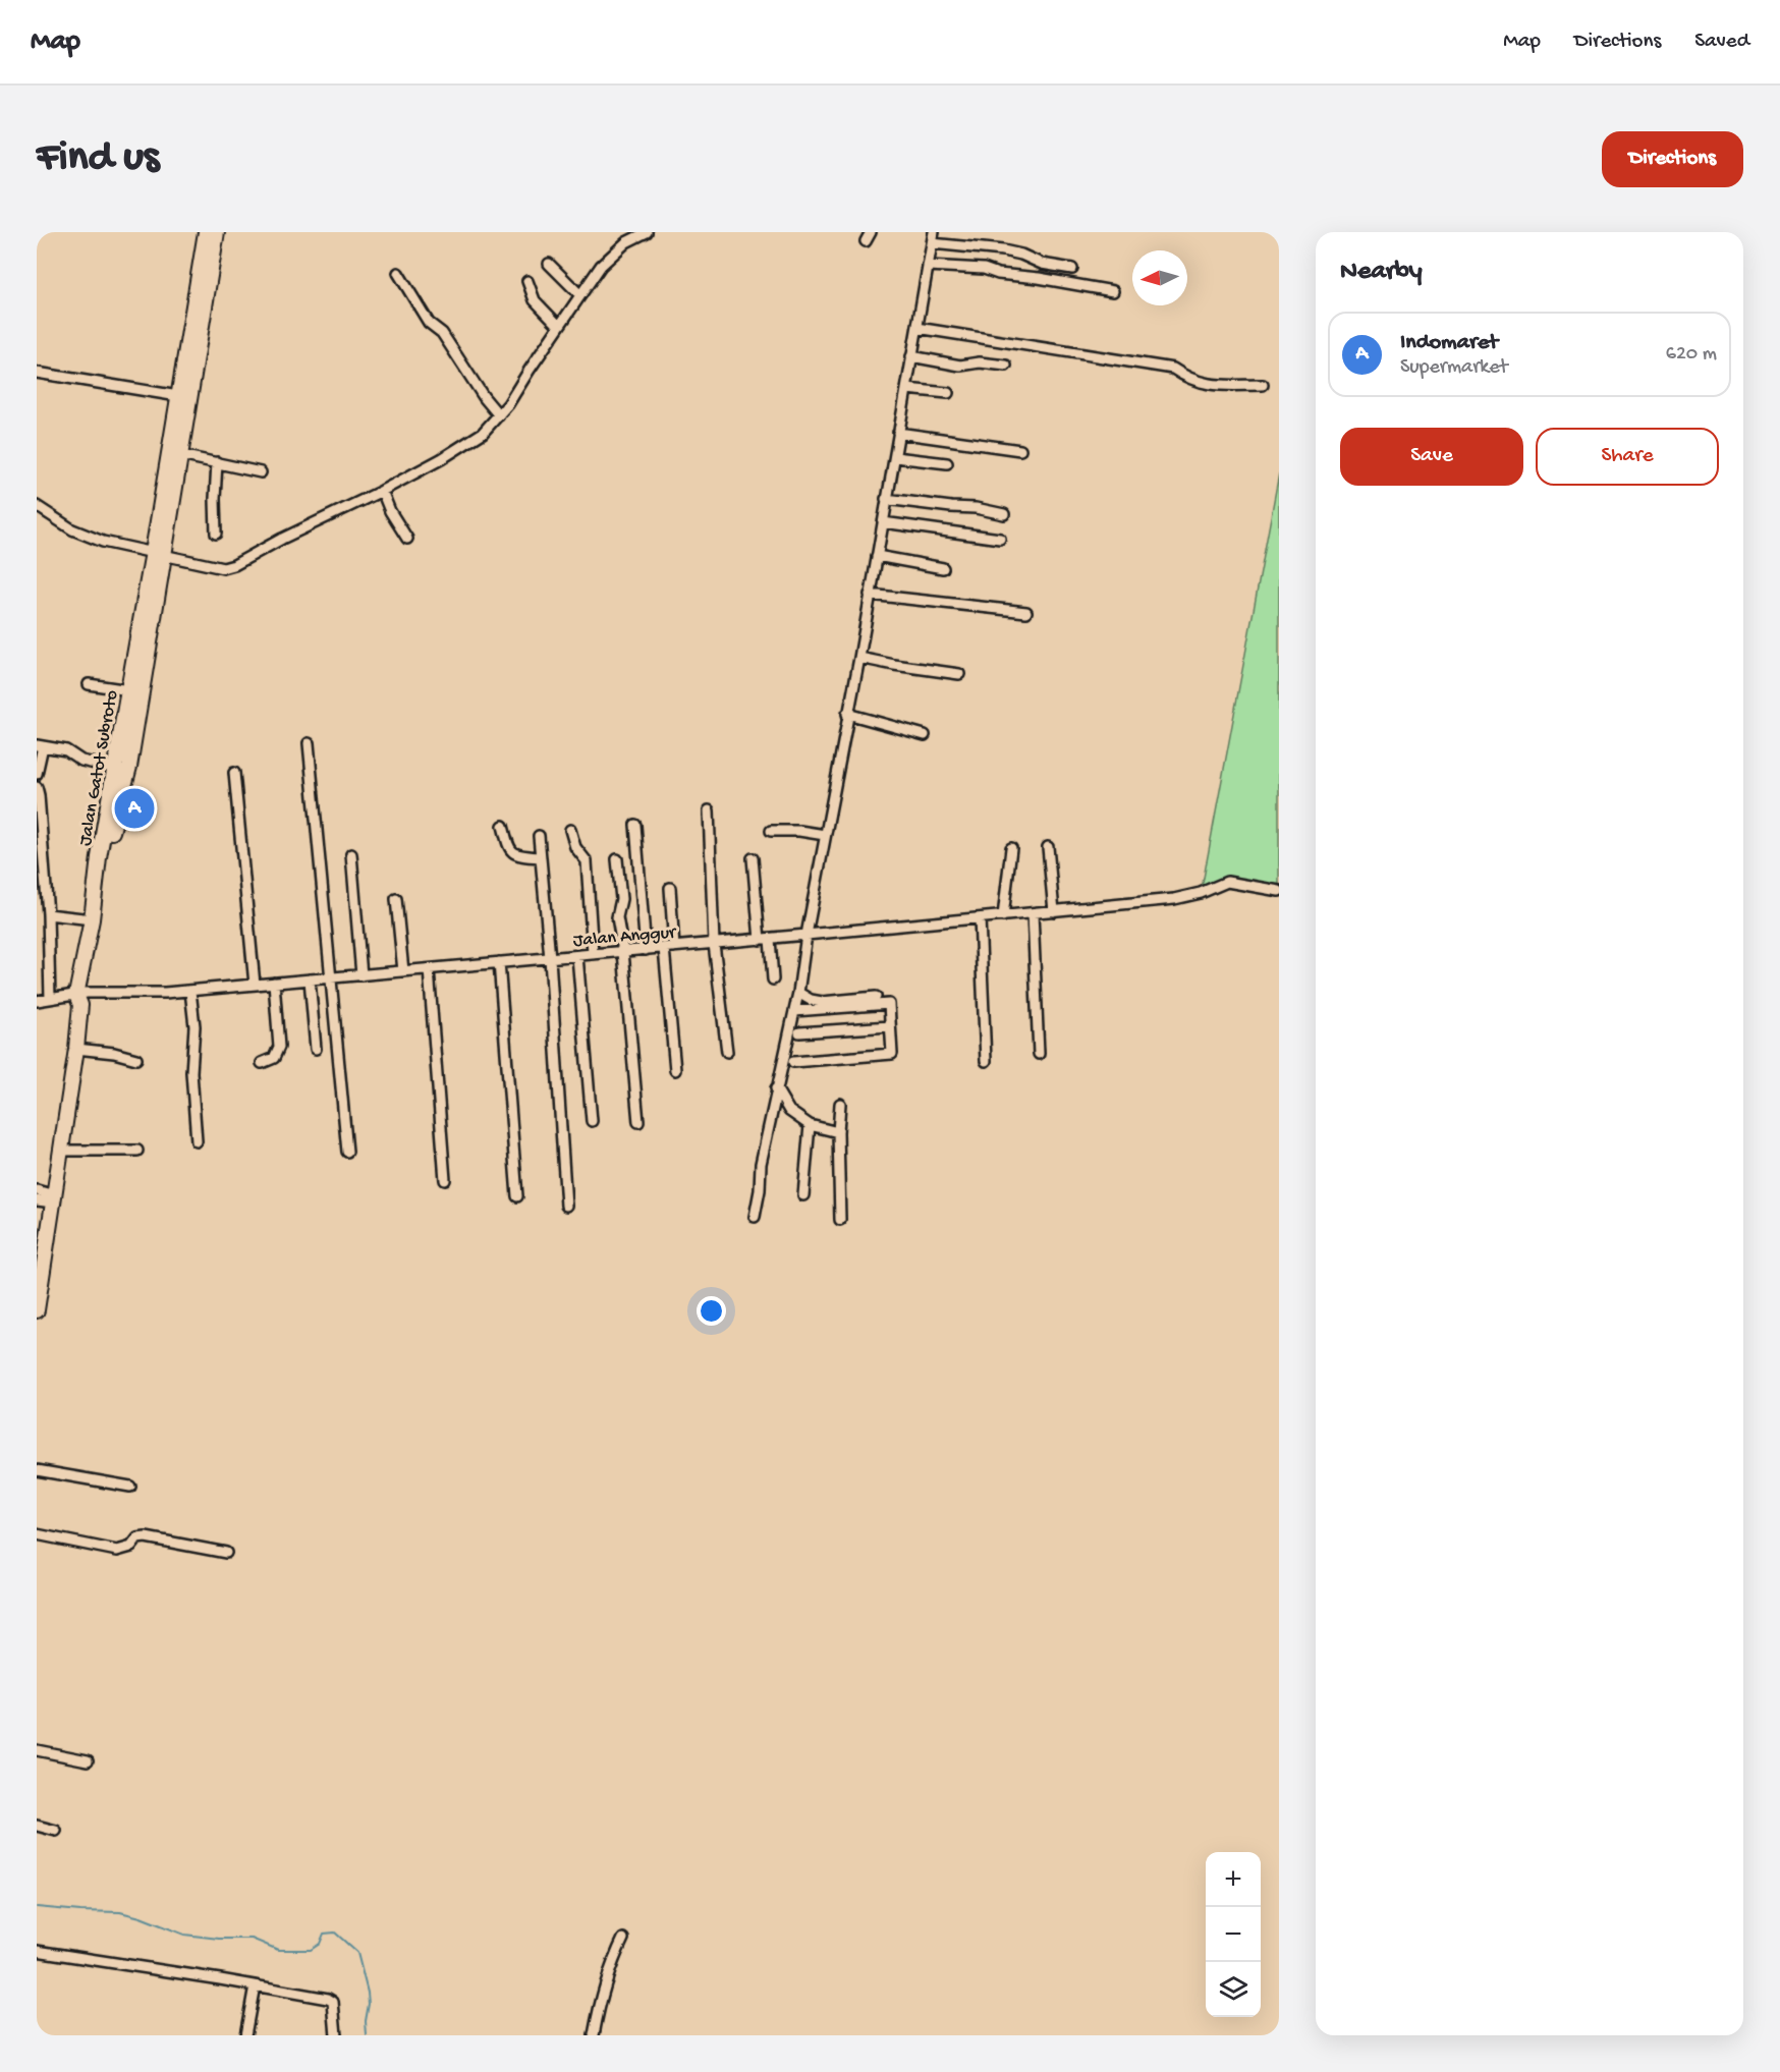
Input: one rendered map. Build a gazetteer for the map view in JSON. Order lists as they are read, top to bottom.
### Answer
{
  "streets": {
    "main road": ["Jalan Gatot Subroto"],
    "street": ["Jalan Anggur"]
  },
  "crossings": [
    ["Jalan Gatot Subroto", "Jalan Anggur"]
  ],
  "north": "left",
  "page": {
    "header": "Map",
    "nav": ["Map", "Directions", "Saved"],
    "buttons": [
      "Directions",
      ["Save", "Share"]
    ],
    "title": "Find us",
    "heading": "Nearby",
    "list": [
      {
        "mark": "A",
        "name": "Indomaret",
        "note": "Supermarket",
        "value": "620 m"
      }
    ],
    "pins": "A",
    "map_buttons": ["+", "−"]
  }
}
